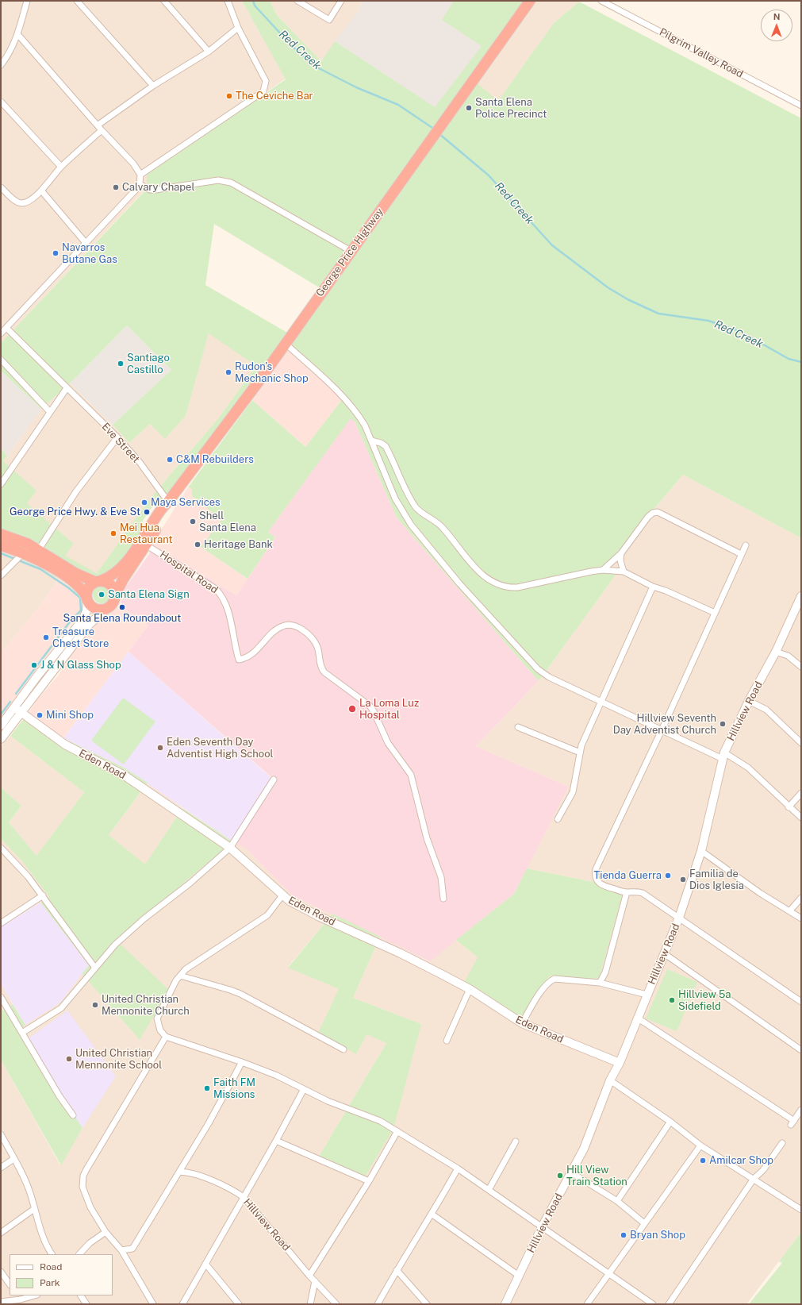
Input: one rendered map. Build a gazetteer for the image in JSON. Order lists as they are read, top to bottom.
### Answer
{
  "streets": {
    "highway": ["George Price Highway"],
    "street": [
      "Pilgrim Valley Road",
      "Eve Street",
      "Hospital Road",
      "Hillview Road",
      "Eden Road"
    ]
  },
  "crossings": [
    ["George Price Highway", "Eve Street"],
    ["George Price Highway", "Hospital Road"],
    ["Hillview Road", "Eden Road"]
  ],
  "water": ["Red Creek"],
  "places": [
    "The Ceviche Bar",
    "Santa Elena Police Precinct",
    "Calvary Chapel",
    "Navarros Butane Gas",
    "Santiago Castillo",
    "Rudon's Mechanic Shop",
    "C&M Rebuilders",
    "Maya Services",
    "George Price Hwy. & Eve St",
    "Shell Santa Elena",
    "Mei Hua Restaurant",
    "Heritage Bank",
    "Santa Elena Sign",
    "Santa Elena Roundabout",
    "Treasure Chest Store",
    "J & N Glass Shop",
    "La Loma Luz Hospital",
    "Mini Shop",
    "Hillview Seventh Day Adventist Church",
    "Eden Seventh Day Adventist High School",
    "Tienda Guerra",
    "Familia de Dios Iglesia",
    "Hillview 5a Sidefield",
    "United Christian Mennonite Church",
    "United Christian Mennonite School",
    "Faith FM Missions",
    "Amilcar Shop",
    "Hill View Train Station",
    "Bryan Shop"
  ],
  "legend": ["Road", "Park"],
  "north": "top"
}
